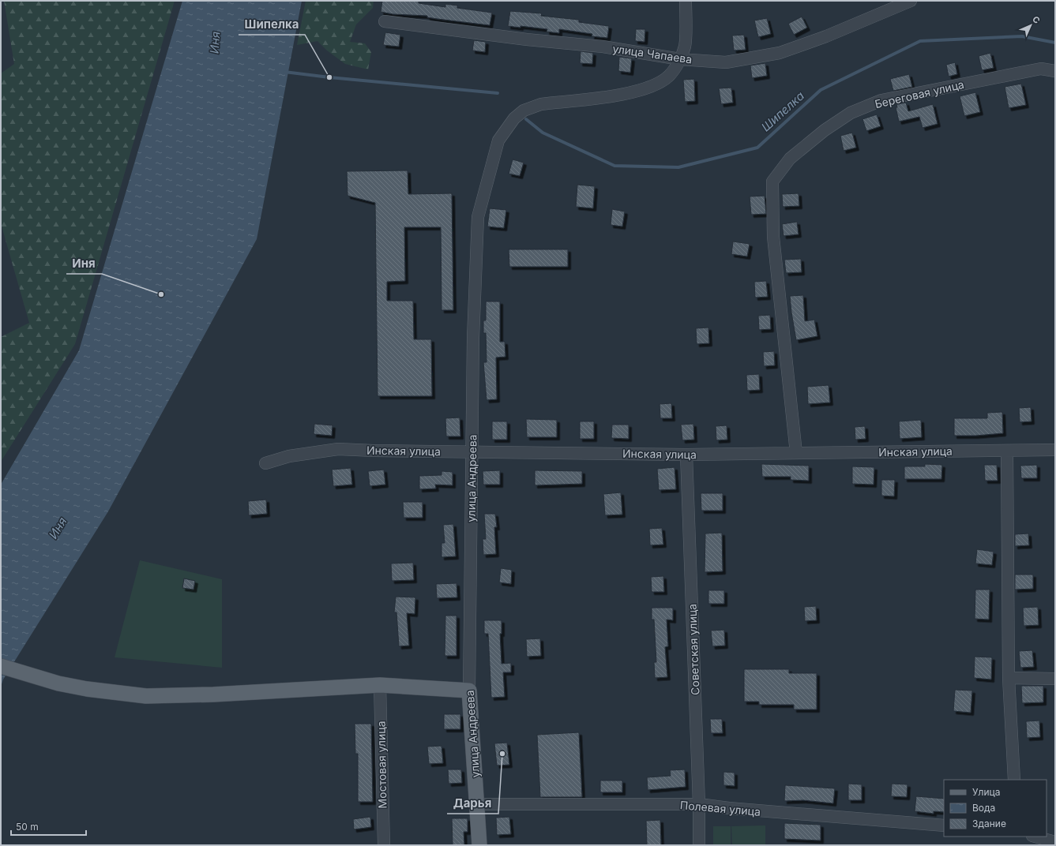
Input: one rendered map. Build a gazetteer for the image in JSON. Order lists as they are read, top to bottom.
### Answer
{
  "streets": {
    "main road": ["улица Андреева"],
    "street": [
      "улица Чапаева",
      "Береговая улица",
      "Инская улица",
      "Советская улица",
      "Мостовая улица",
      "Полевая улица"
    ]
  },
  "crossings": [
    ["улица Чапаева", "улица Андреева"],
    ["Береговая улица", "Инская улица"],
    ["Инская улица", "улица Андреева"],
    ["Инская улица", "Советская улица"],
    ["улица Андреева", "Полевая улица"],
    ["Советская улица", "Полевая улица"]
  ],
  "water": ["Иня", "Шипелка"],
  "places": ["Шипелка", "Иня", "Дарья"],
  "legend": ["Улица", "Вода", "Здание"],
  "scale_bar": "50 m",
  "north": "top right"
}
